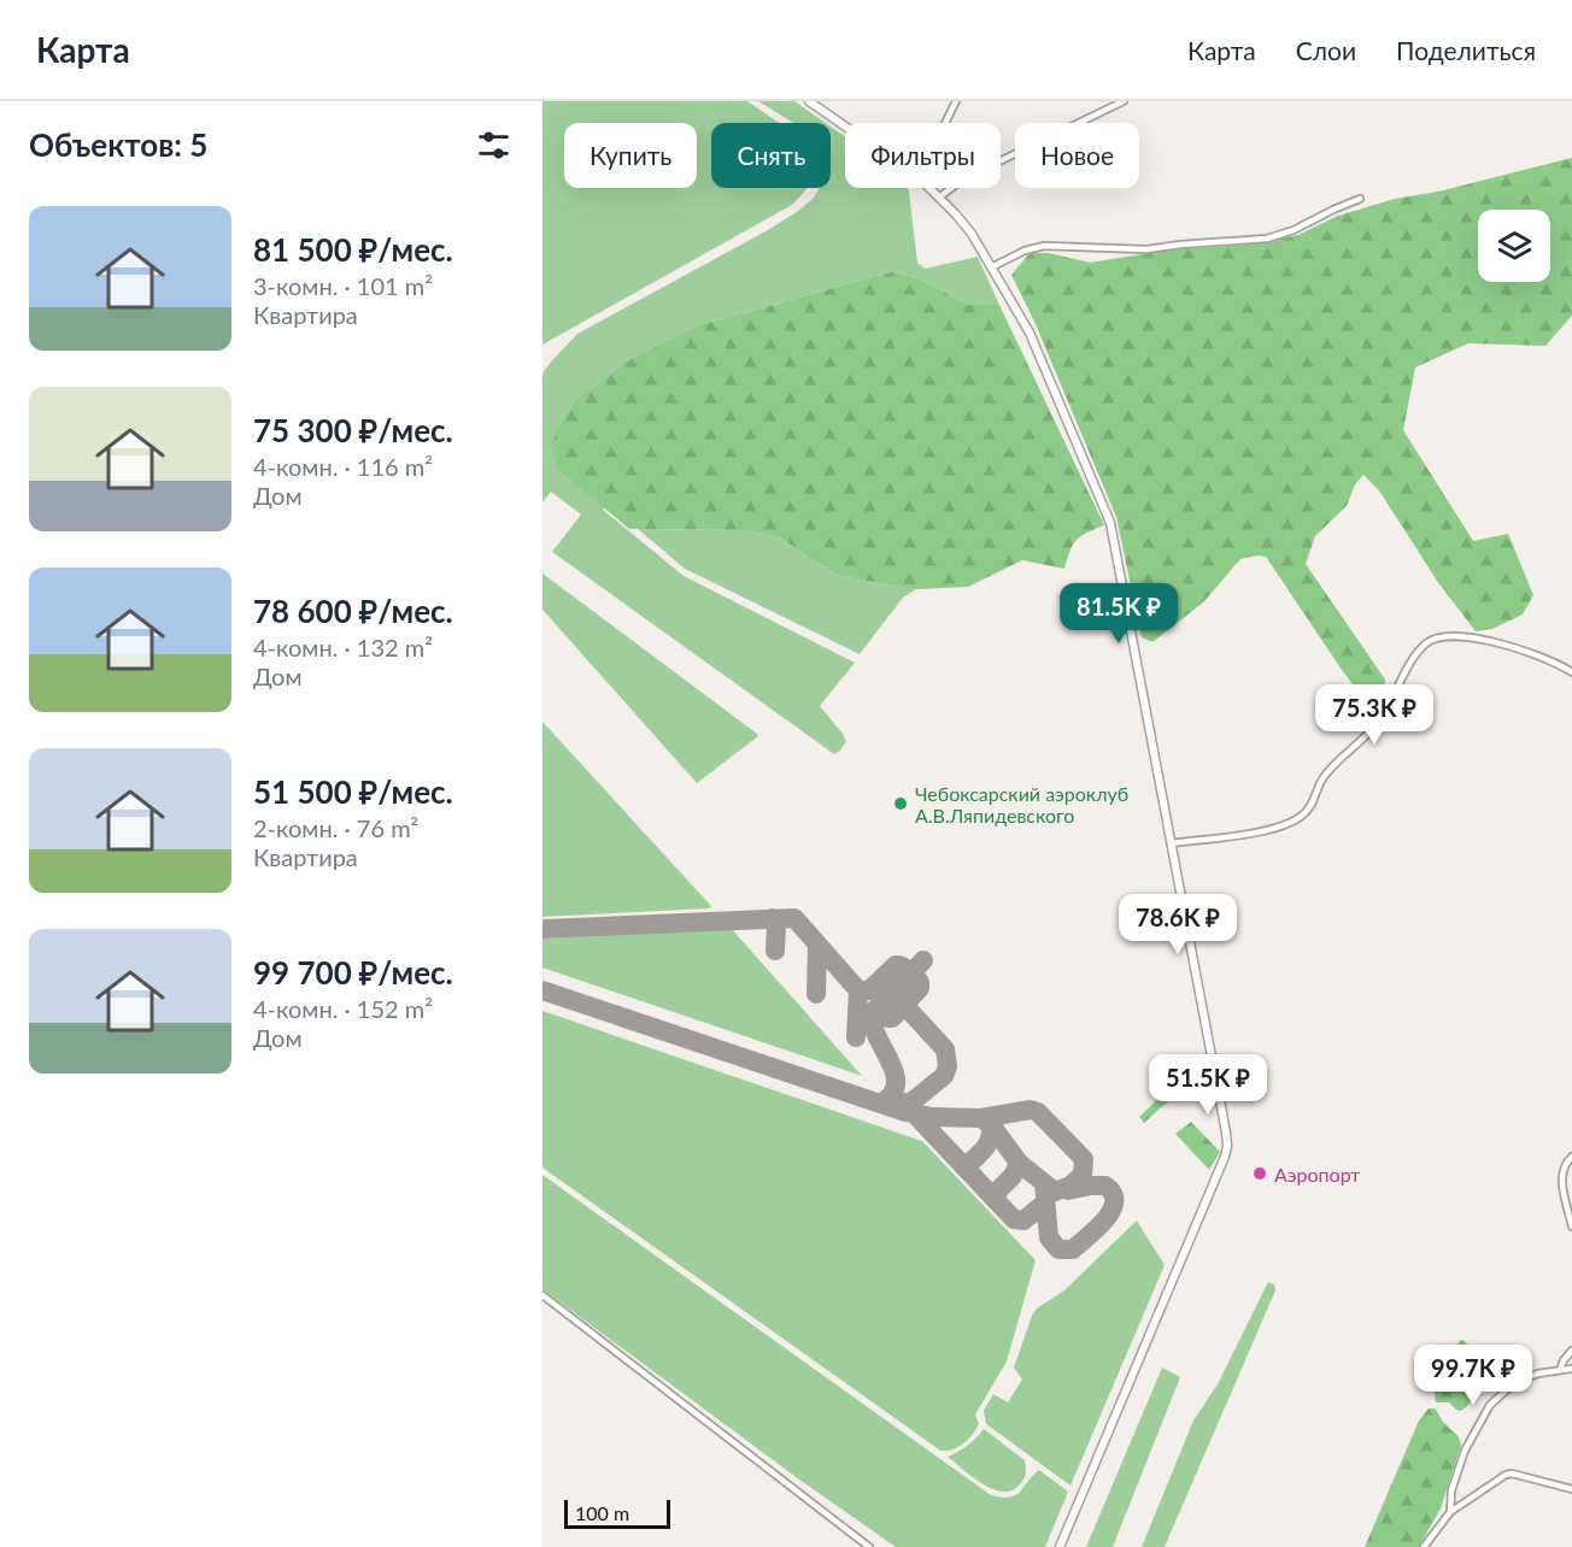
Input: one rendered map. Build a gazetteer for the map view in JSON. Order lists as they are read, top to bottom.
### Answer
{
  "places": ["Чебоксарский аэроклуб А.В.Ляпидевского", "Аэропорт"],
  "scale_bar": "100 m",
  "page": {
    "header": "Карта",
    "nav": ["Карта", "Слои", "Поделиться"],
    "heading": "Объектов: 5",
    "chip": [
      "Купить",
      "Снять",
      "Фильтры",
      "Новое"
    ],
    "list": [
      {
        "name": "81 500 ₽/мес.",
        "note": "3-комн. · 101 m² · Квартира"
      },
      {
        "name": "75 300 ₽/мес.",
        "note": "4-комн. · 116 m² · Дом"
      },
      {
        "name": "78 600 ₽/мес.",
        "note": "4-комн. · 132 m² · Дом"
      },
      {
        "name": "51 500 ₽/мес.",
        "note": "2-комн. · 76 m² · Квартира"
      },
      {
        "name": "99 700 ₽/мес.",
        "note": "4-комн. · 152 m² · Дом"
      }
    ],
    "price": [
      "81.5K ₽",
      "75.3K ₽",
      "78.6K ₽",
      "51.5K ₽",
      "99.7K ₽"
    ],
    "scale": "100 m"
  }
}
